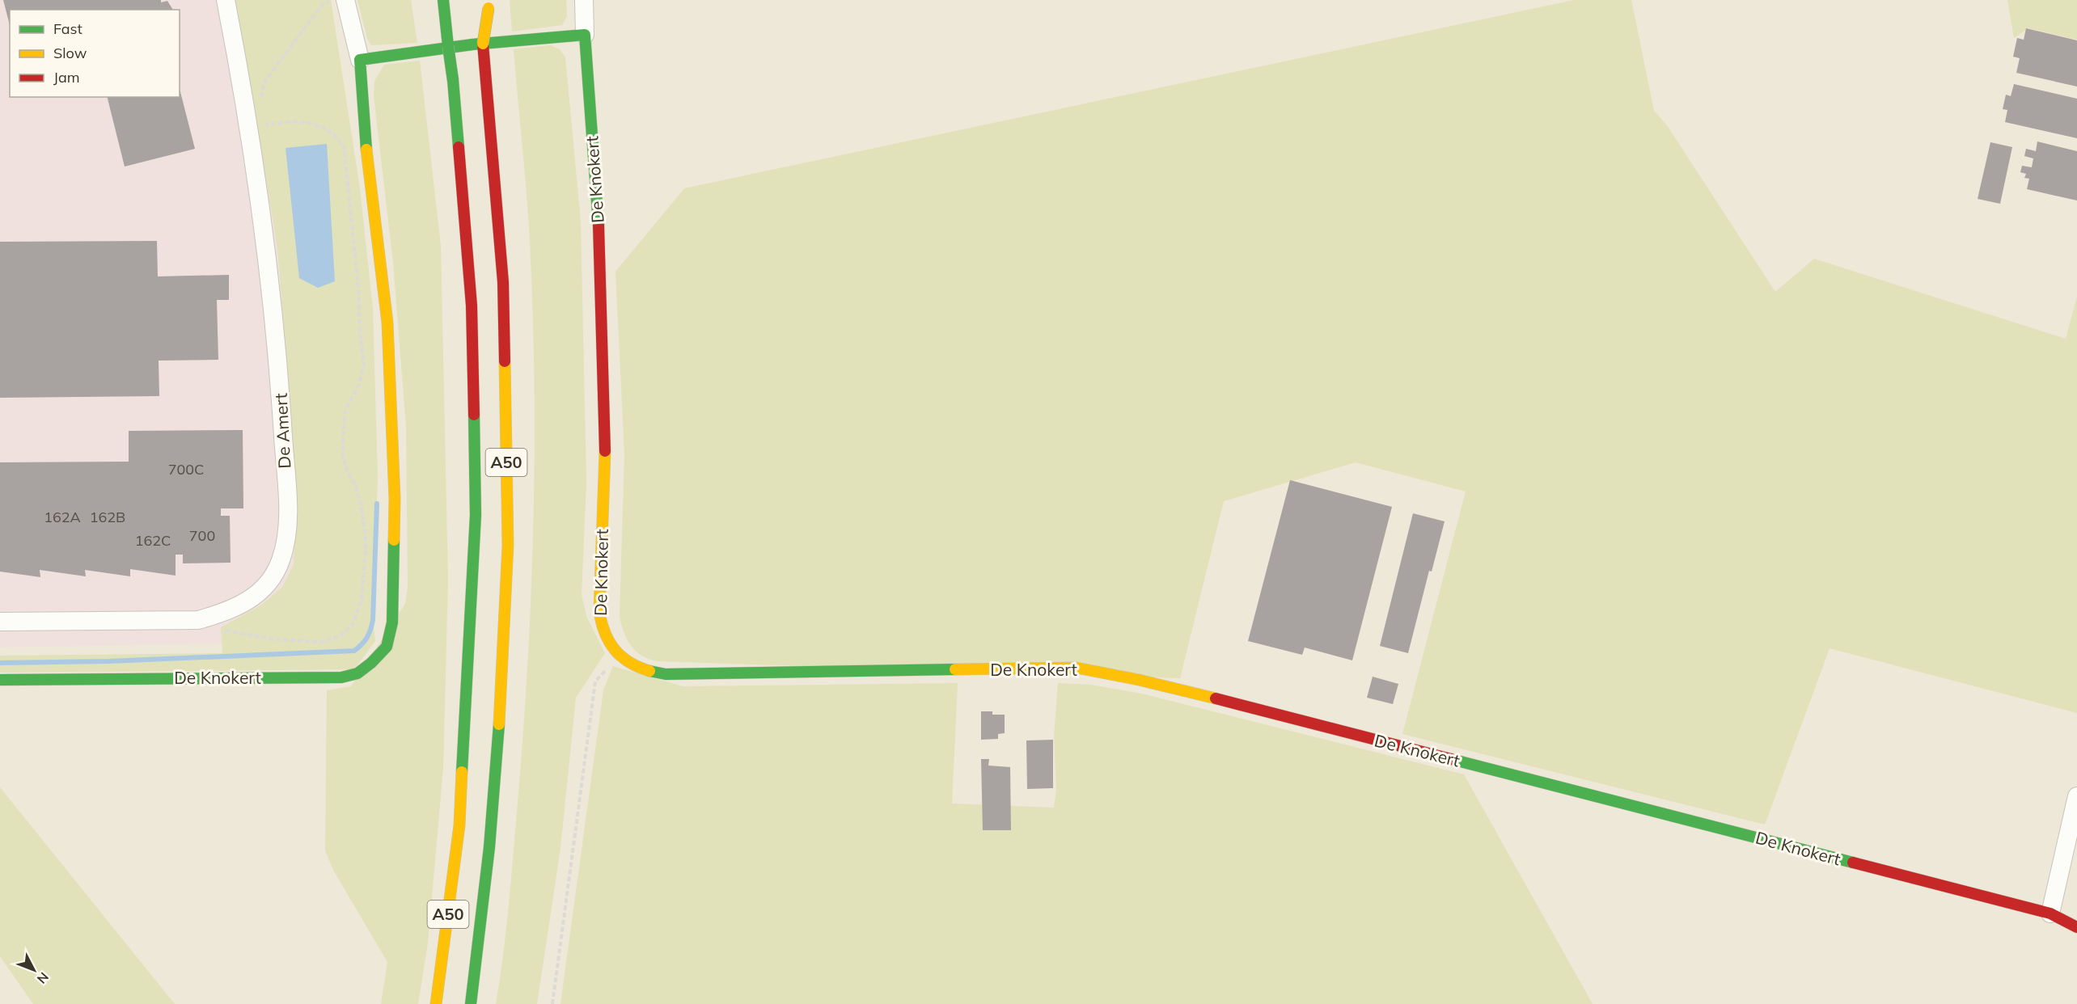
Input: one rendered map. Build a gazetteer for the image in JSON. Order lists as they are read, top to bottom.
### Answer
{
  "streets": {
    "main road": ["De Knokert", "A50"],
    "street": ["De Amert"]
  },
  "house_numbers": [
    "700C",
    "162A",
    "162B",
    "700",
    "162C"
  ],
  "legend": ["Fast", "Slow", "Jam"],
  "north": "bottom right"
}
